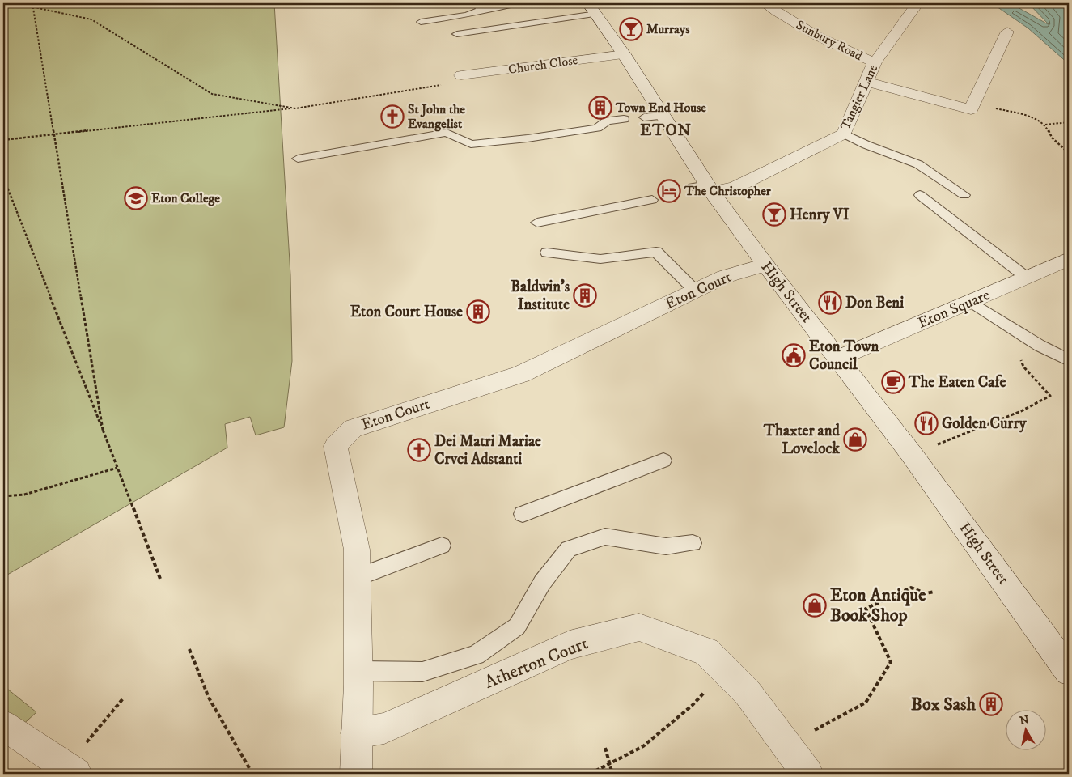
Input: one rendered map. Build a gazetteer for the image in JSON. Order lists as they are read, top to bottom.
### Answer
{
  "streets": {
    "street": [
      "Sunbury Road",
      "Church Close",
      "Tangier Lane",
      "Eton Court",
      "High Street",
      "Eton Square",
      "Atherton Court"
    ]
  },
  "crossings": [
    ["Sunbury Road", "Tangier Lane"],
    ["Church Close", "High Street"],
    ["Tangier Lane", "High Street"],
    ["Eton Court", "High Street"],
    ["Eton Court", "Atherton Court"],
    ["High Street", "Eton Square"]
  ],
  "districts": ["ETON"],
  "places": {
    "bar": ["Murrays", "Henry VI"],
    "building": [
      "Town End House",
      "Baldwin's Institute",
      "Eton Court House",
      "Box Sash"
    ],
    "church": ["St John the Evangelist", "Dei Matri Mariae Crvci Adstanti"],
    "hotel": ["The Christopher"],
    "school or university": ["Eton College"],
    "restaurant": ["Don Beni", "Golden Curry"],
    "public building": ["Eton Town Council"],
    "cafe": ["The Eaten Cafe"],
    "shop": ["Thaxter and Lovelock", "Eton Antique Book Shop"]
  },
  "north": "top"
}
